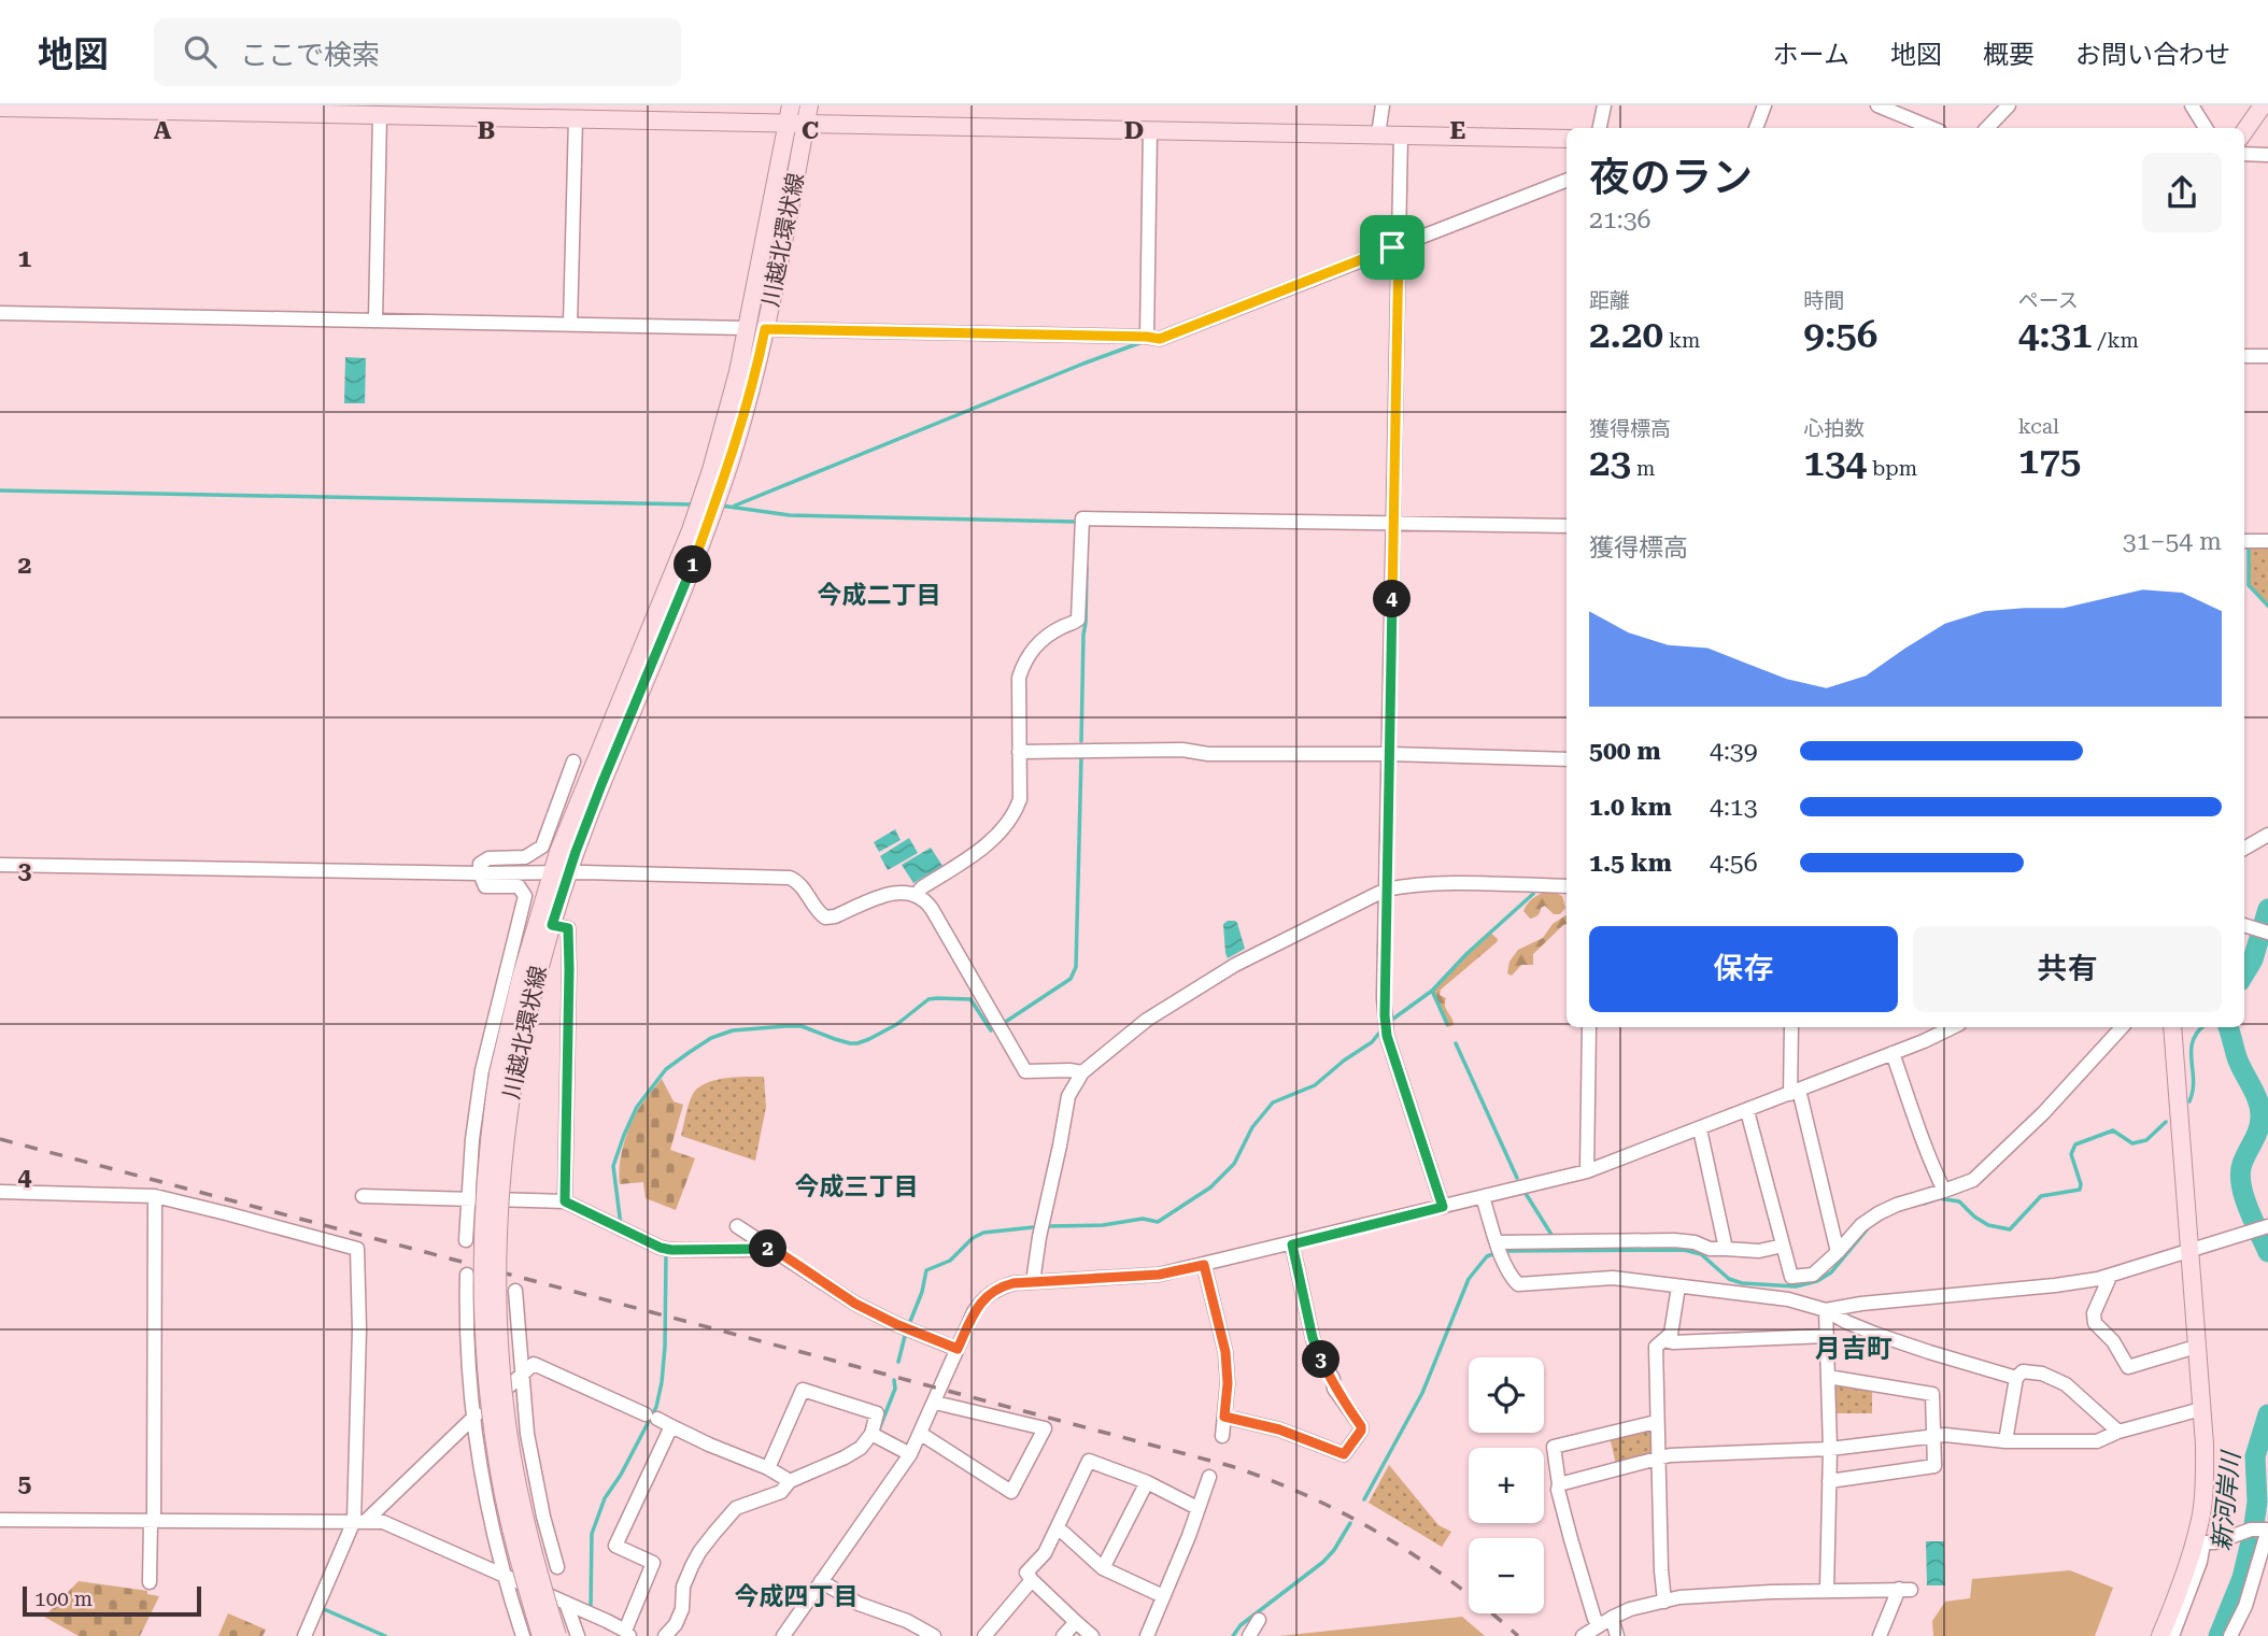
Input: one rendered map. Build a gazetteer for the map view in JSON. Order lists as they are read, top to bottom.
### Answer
{
  "streets": {
    "main road": ["川越北環状線"]
  },
  "districts": [
    "今成二丁目",
    "今成三丁目",
    "月吉町",
    "今成四丁目"
  ],
  "water": ["新河岸川"],
  "scale_bar": "100 m",
  "page": {
    "header": "地図",
    "search": "ここで検索",
    "nav": [
      "ホーム",
      "地図",
      "概要",
      "お問い合わせ"
    ],
    "heading": ["夜のラン", "21:36"],
    "stats": [
      ["距離", "2.20 km"],
      ["時間", "9:56"],
      ["ペース", "4:31 /km"],
      ["獲得標高", "23 m"],
      ["心拍数", "134 bpm"],
      ["kcal", "175"]
    ],
    "chart": ["獲得標高", "31–54 m"],
    "pins": [
      "1",
      "4",
      "2",
      "3"
    ],
    "list": [
      {
        "name": "500 m",
        "note": "4:39"
      },
      {
        "name": "1.0 km",
        "note": "4:13"
      },
      {
        "name": "1.5 km",
        "note": "4:56"
      }
    ],
    "buttons": ["保存", "共有"],
    "map_buttons": ["+", "−"],
    "scale": "100 m"
  },
  "grid": {
    "columns": [
      "A",
      "B",
      "C",
      "D",
      "E"
    ],
    "rows": [
      "1",
      "2",
      "3",
      "4",
      "5"
    ]
  }
}
